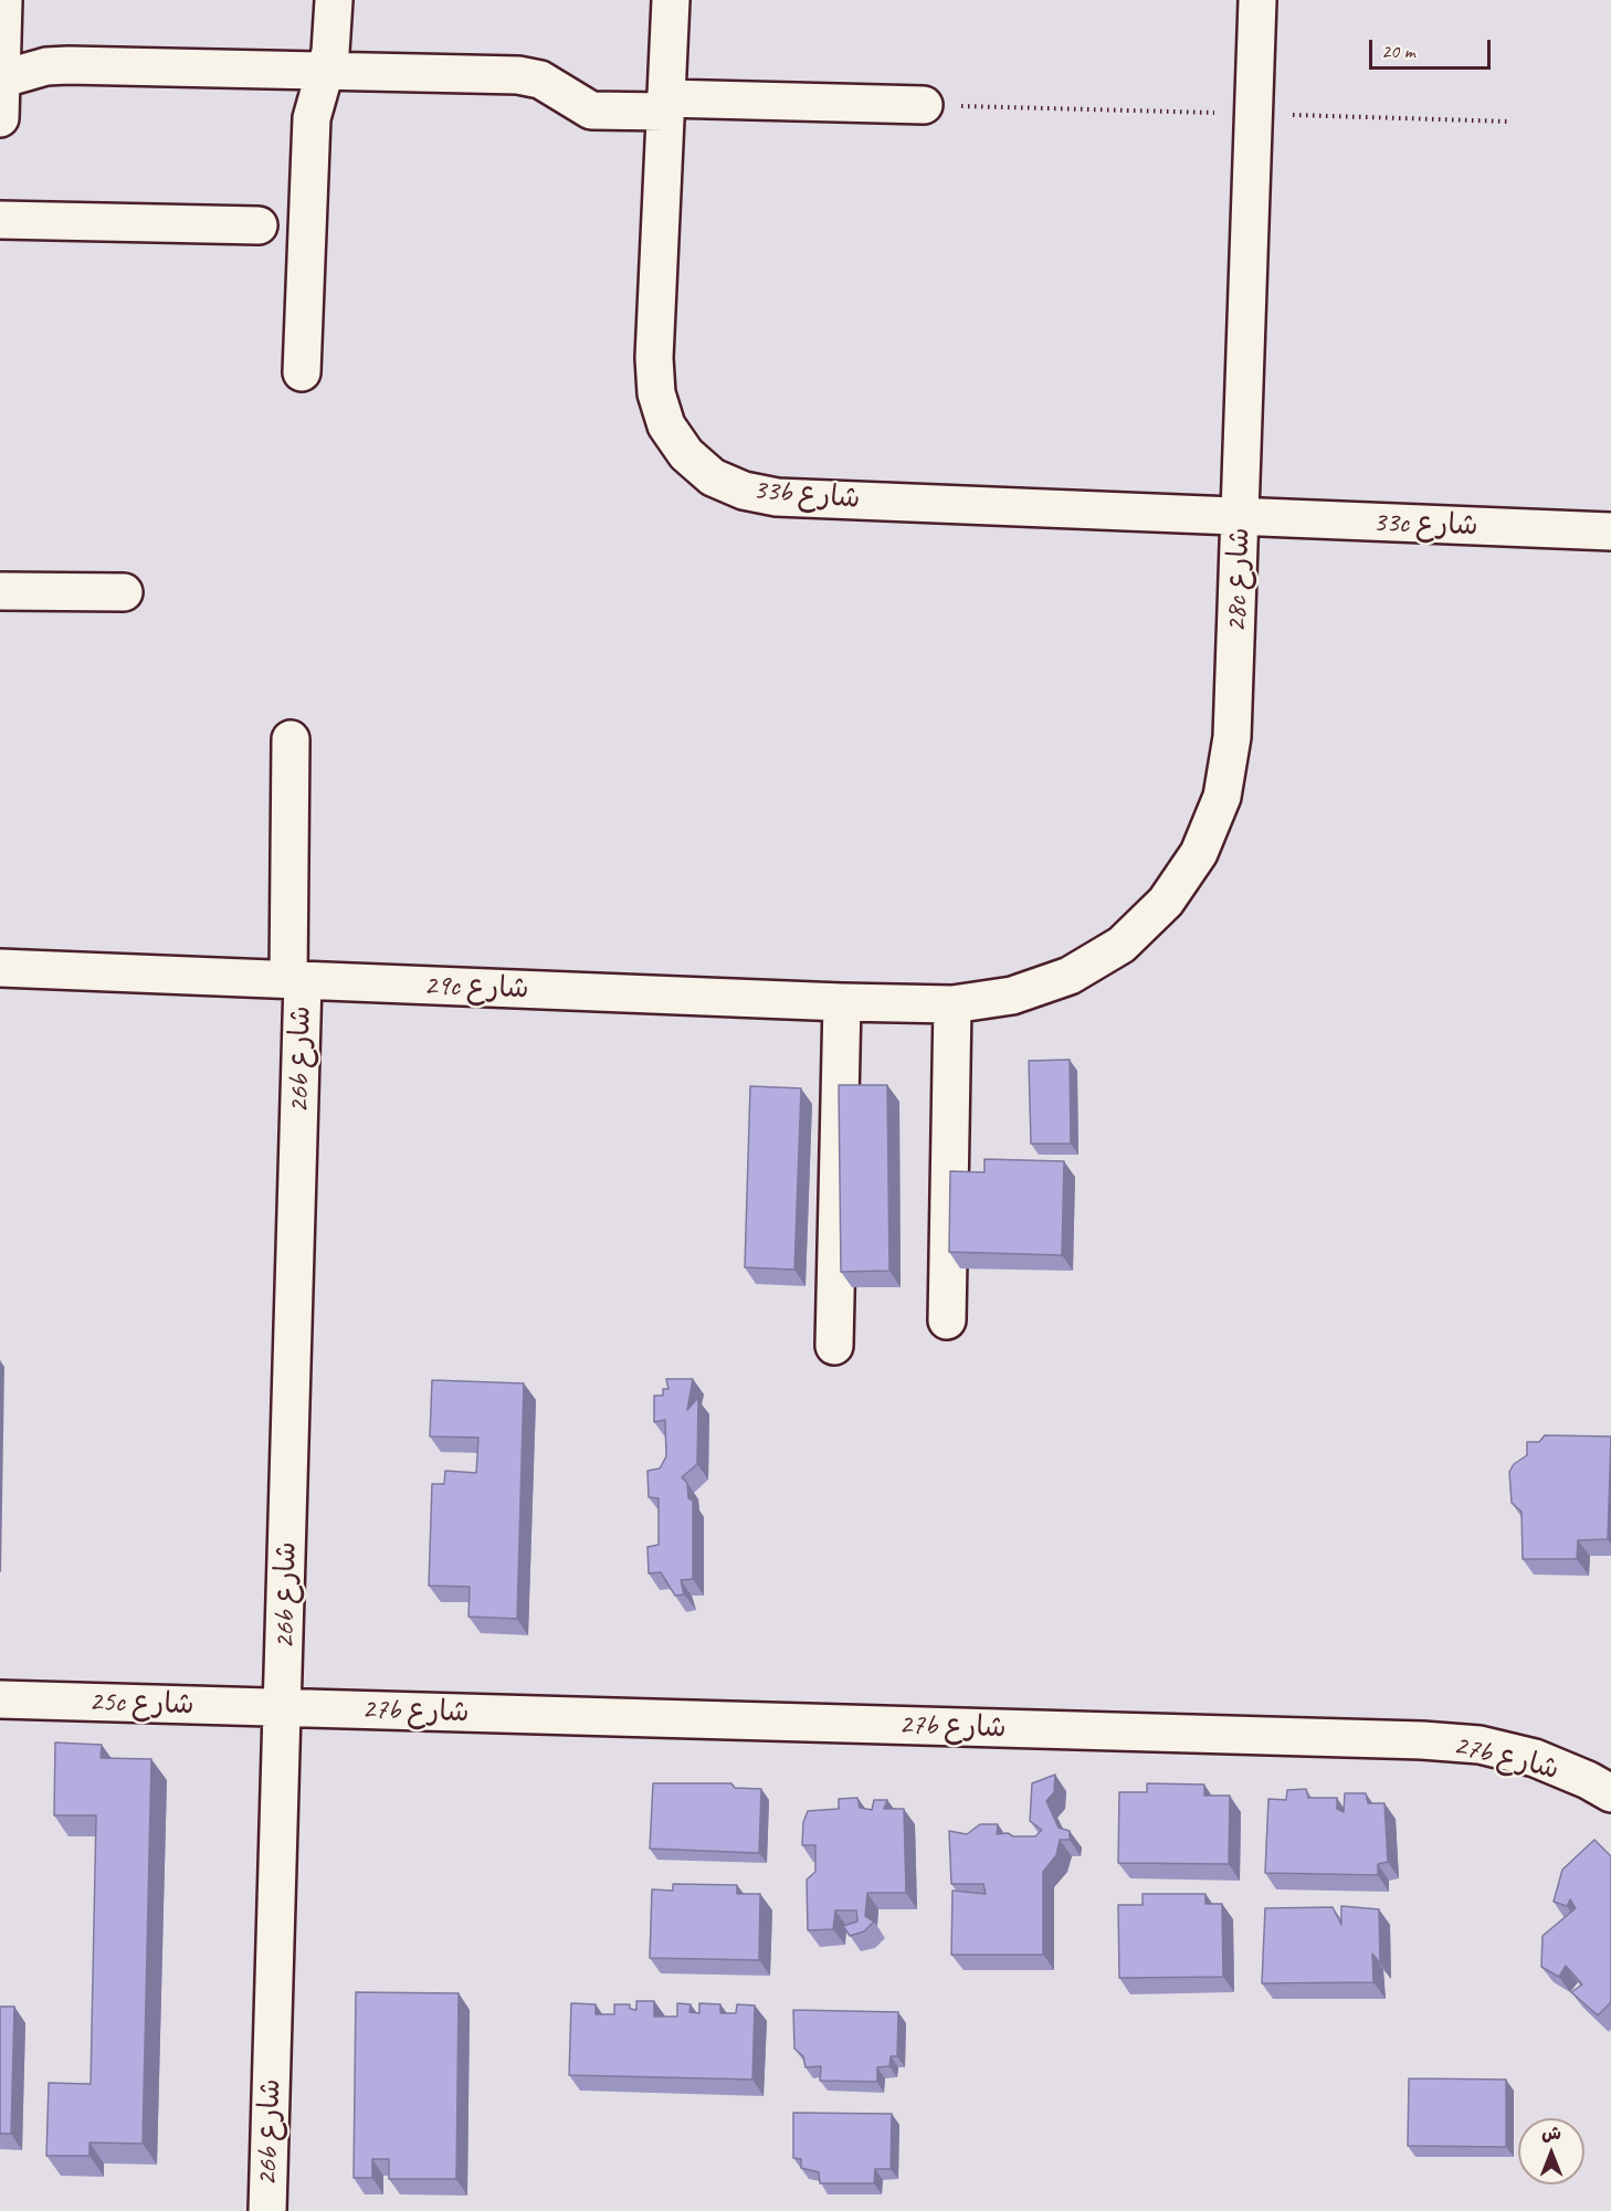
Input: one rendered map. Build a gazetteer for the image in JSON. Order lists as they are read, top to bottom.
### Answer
{
  "streets": {
    "street": [
      "33b شارع",
      "33c شارع",
      "28c شارع",
      "29c شارع",
      "26b شارع",
      "25c شارع",
      "27b شارع"
    ]
  },
  "crossings": [
    ["33b شارع", "33c شارع"],
    ["33b شارع", "28c شارع"],
    ["33c شارع", "28c شارع"],
    ["28c شارع", "29c شارع"],
    ["29c شارع", "26b شارع"],
    ["26b شارع", "25c شارع"],
    ["26b شارع", "27b شارع"],
    ["25c شارع", "27b شارع"]
  ],
  "scale_bar": "20 m",
  "north": "top"
}
